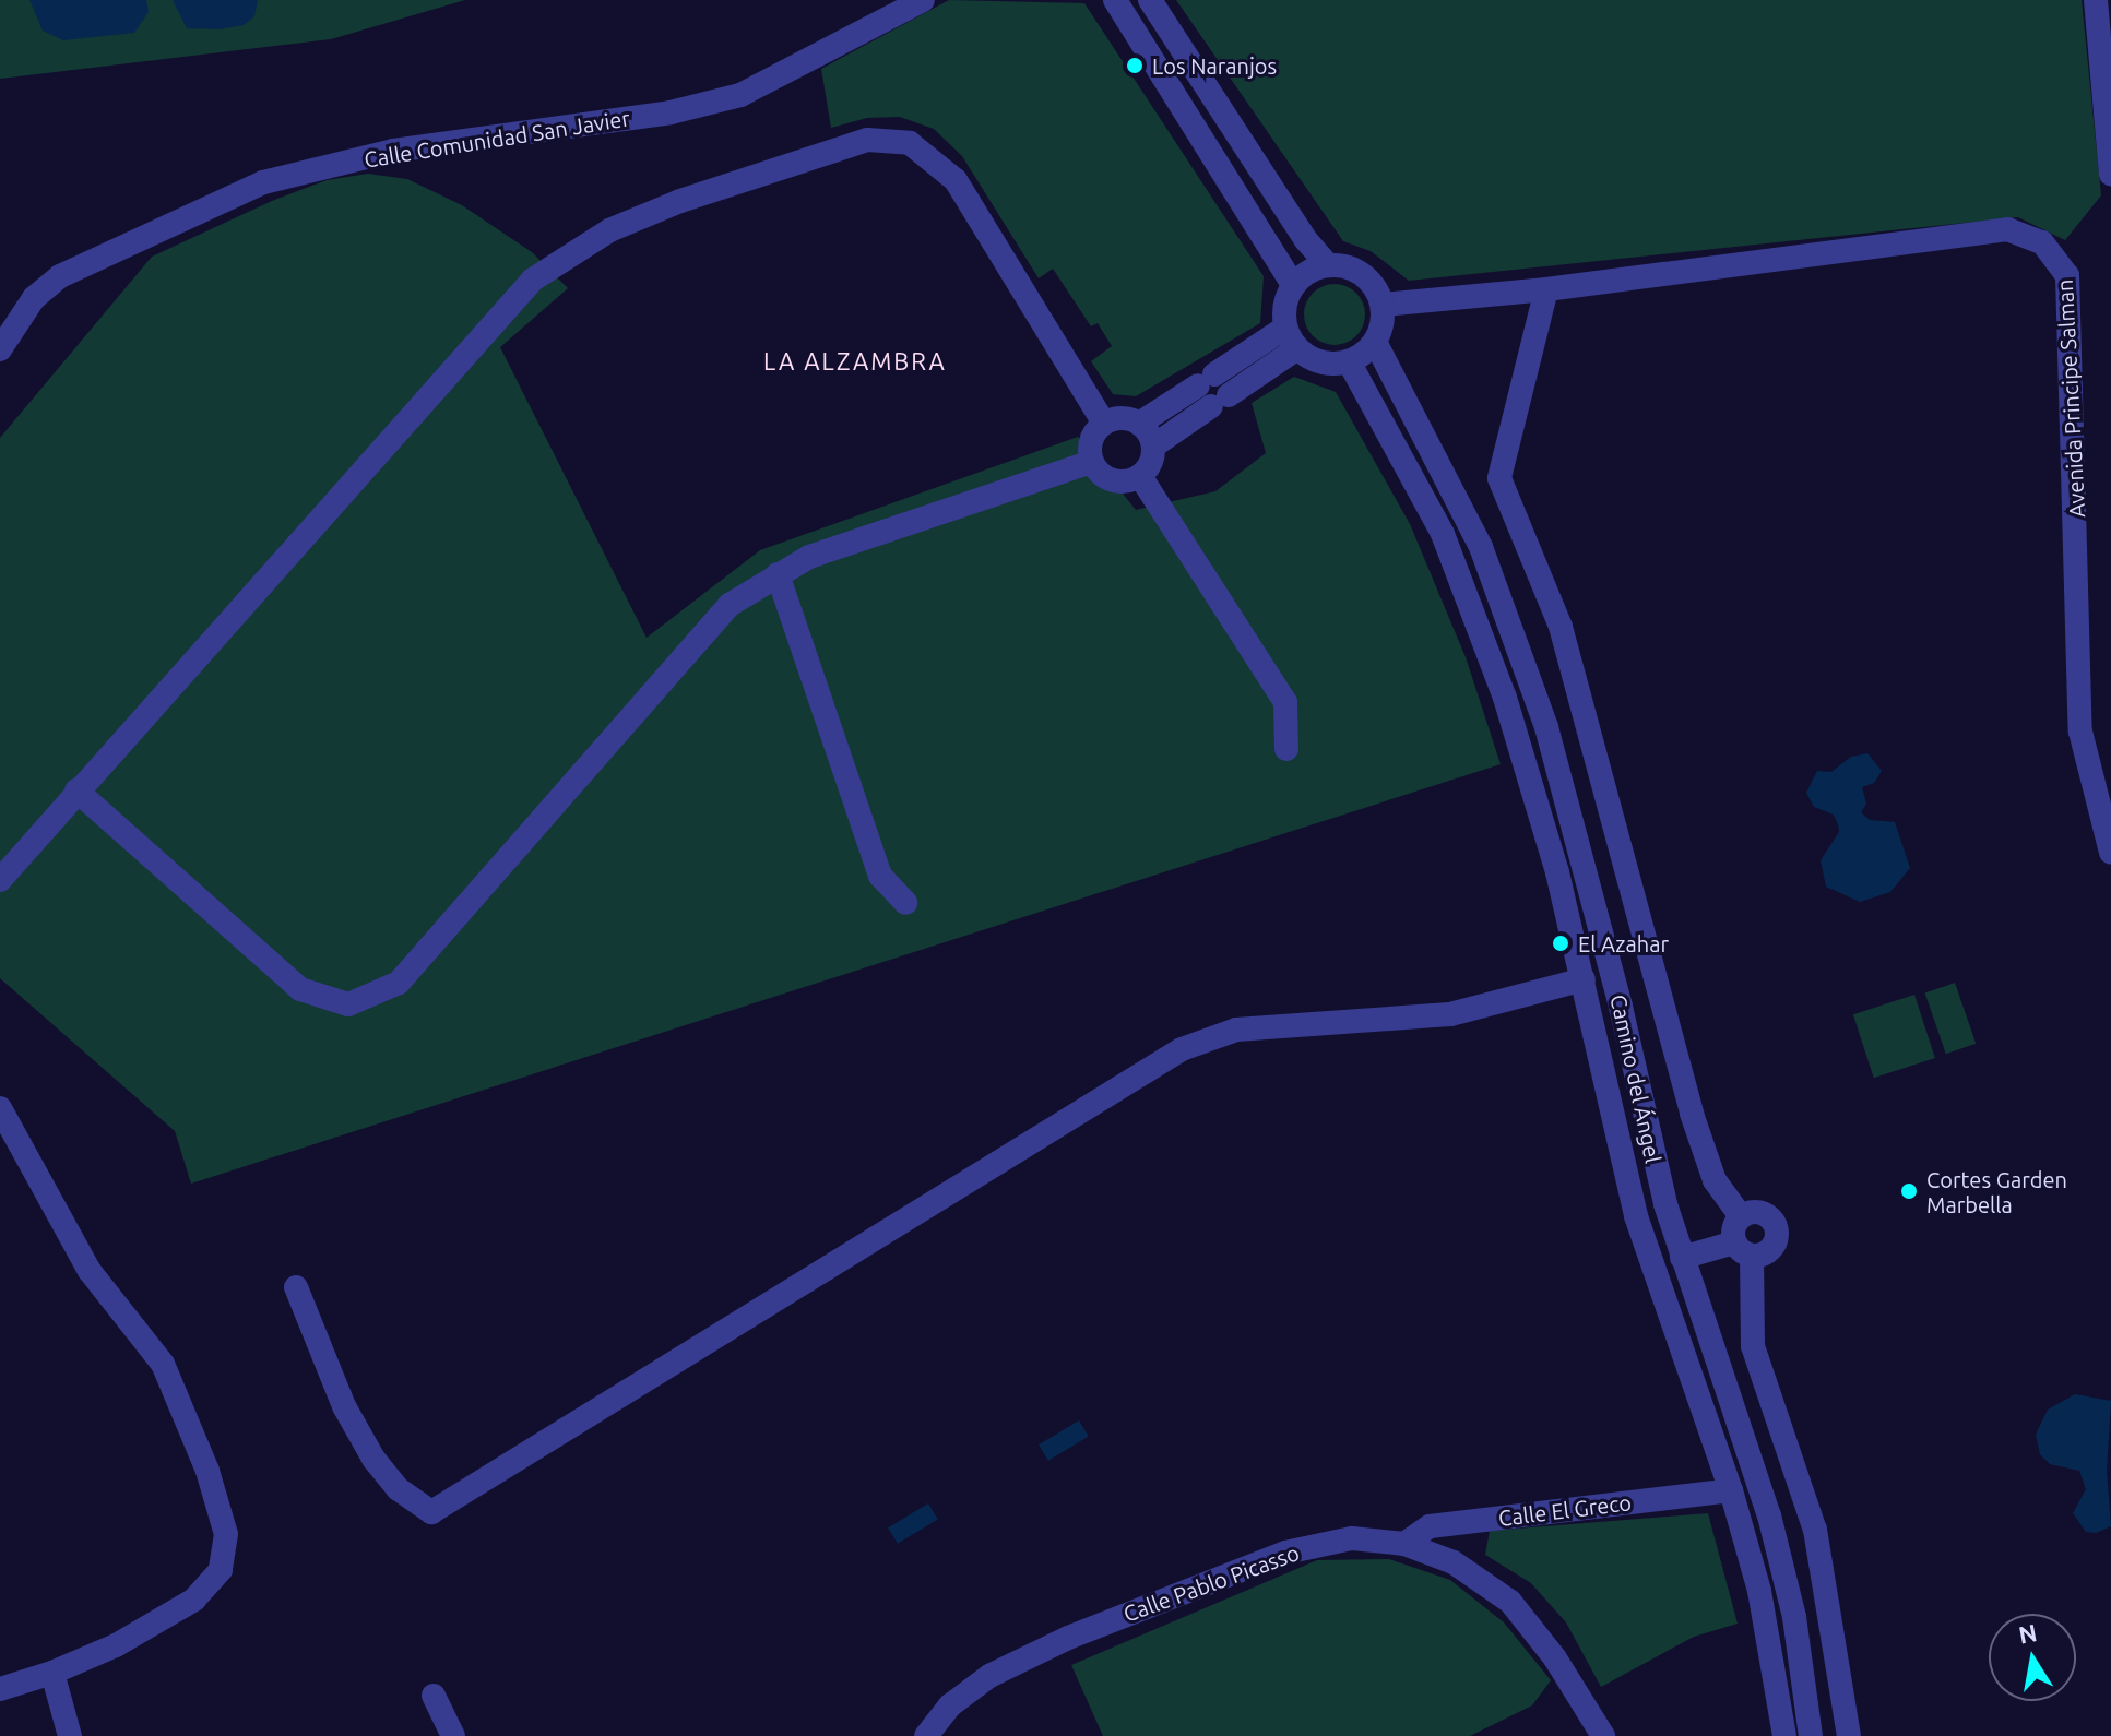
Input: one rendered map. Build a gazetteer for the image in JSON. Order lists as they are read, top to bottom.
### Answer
{
  "streets": {
    "street": [
      "Calle Comunidad San Javier",
      "Avenida Principe Salman",
      "Camino del Ángel",
      "Calle El Greco",
      "Calle Pablo Picasso"
    ]
  },
  "crossings": [
    ["Avenida Principe Salman", "Camino del Ángel"],
    ["Camino del Ángel", "Calle El Greco"],
    ["Calle El Greco", "Calle Pablo Picasso"]
  ],
  "districts": ["LA ALZAMBRA"],
  "places": ["Los Naranjos", "El Azahar", "Cortes Garden Marbella"],
  "north": "top"
}
